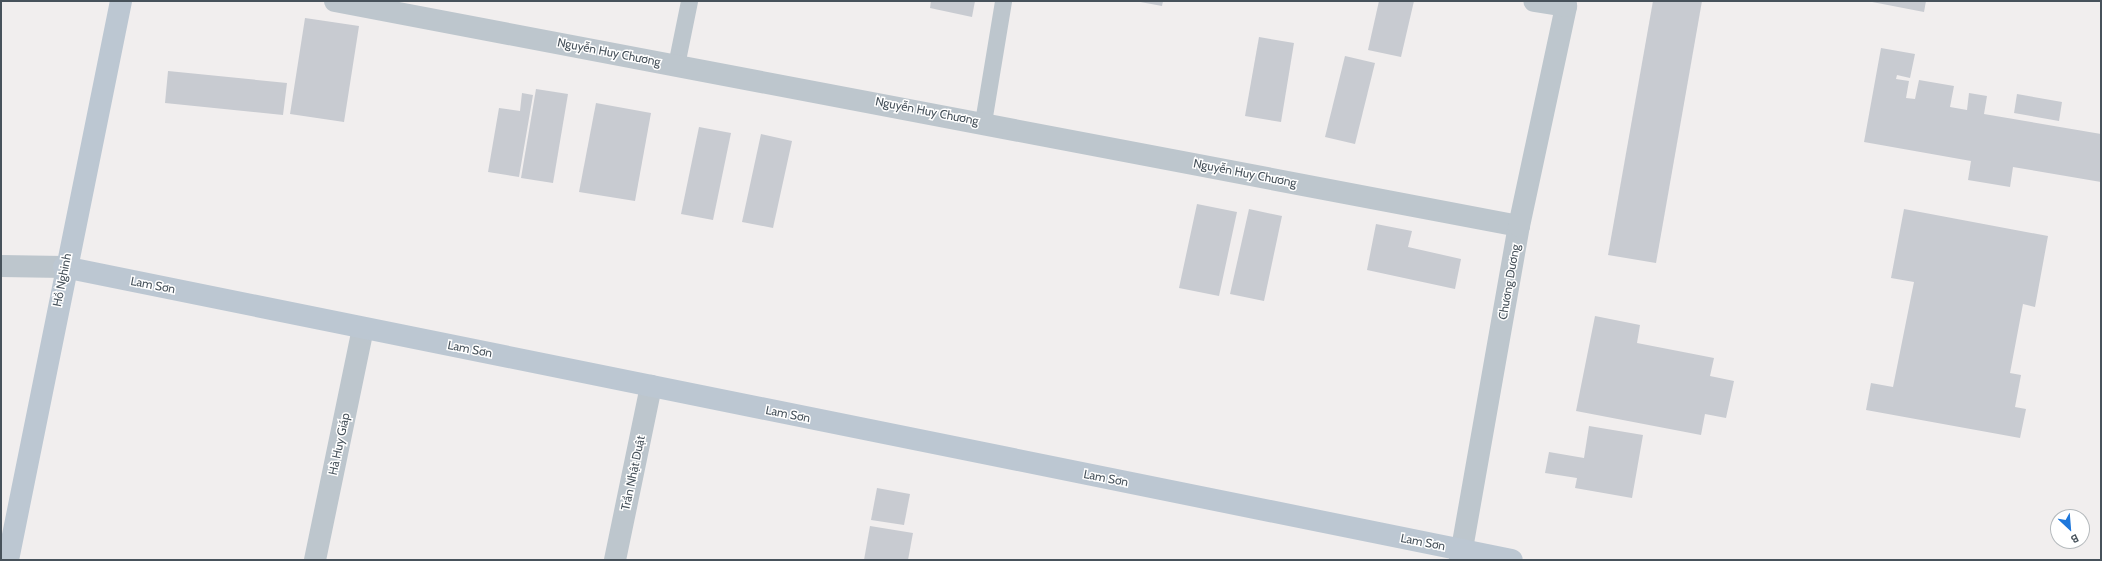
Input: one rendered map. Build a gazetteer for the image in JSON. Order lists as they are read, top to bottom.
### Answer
{
  "streets": {
    "street": [
      "Nguyễn Huy Chương",
      "Hồ Nghinh",
      "Chương Dương",
      "Lam Sơn",
      "Hà Huy Giáp",
      "Trần Nhật Duật"
    ]
  },
  "crossings": [
    ["Nguyễn Huy Chương", "Chương Dương"],
    ["Hồ Nghinh", "Lam Sơn"],
    ["Chương Dương", "Lam Sơn"],
    ["Lam Sơn", "Hà Huy Giáp"],
    ["Lam Sơn", "Trần Nhật Duật"]
  ],
  "north": "bottom right"
}
